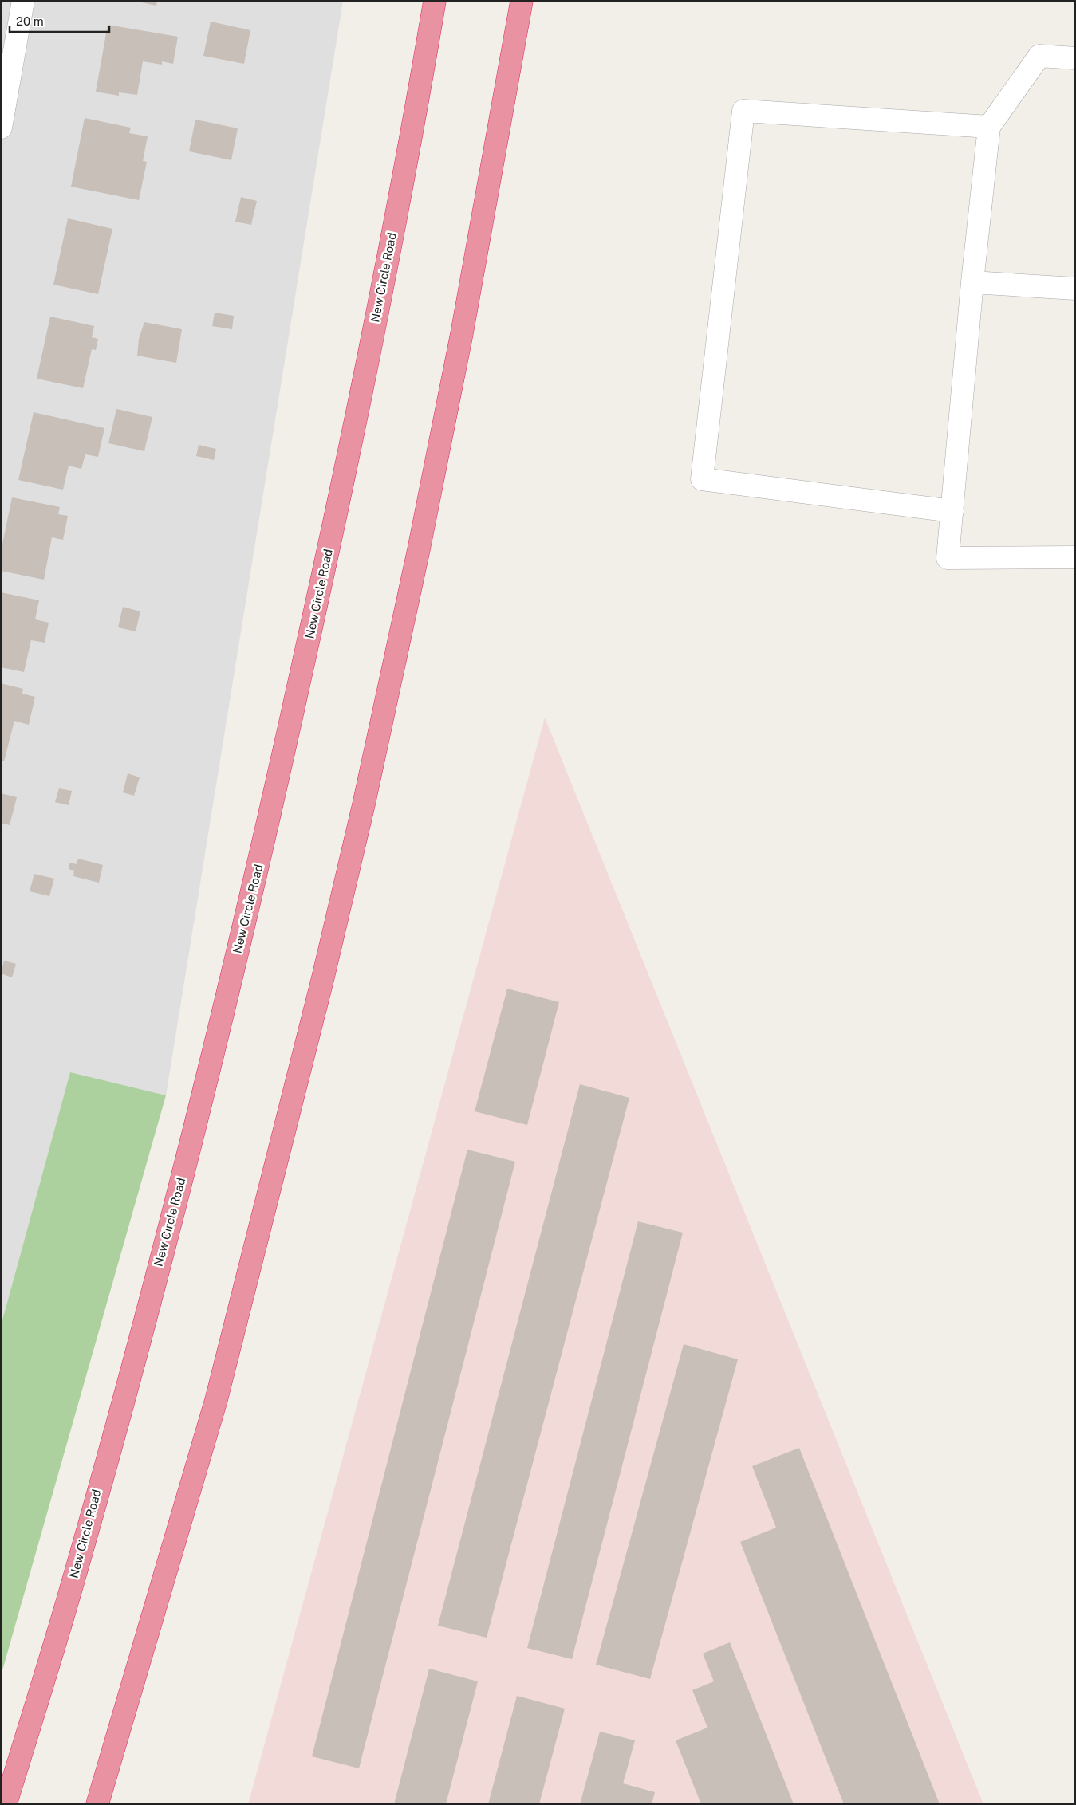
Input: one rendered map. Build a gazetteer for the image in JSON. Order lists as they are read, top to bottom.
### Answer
{
  "streets": {
    "highway": ["New Circle Road"]
  },
  "scale_bar": "20 m"
}
